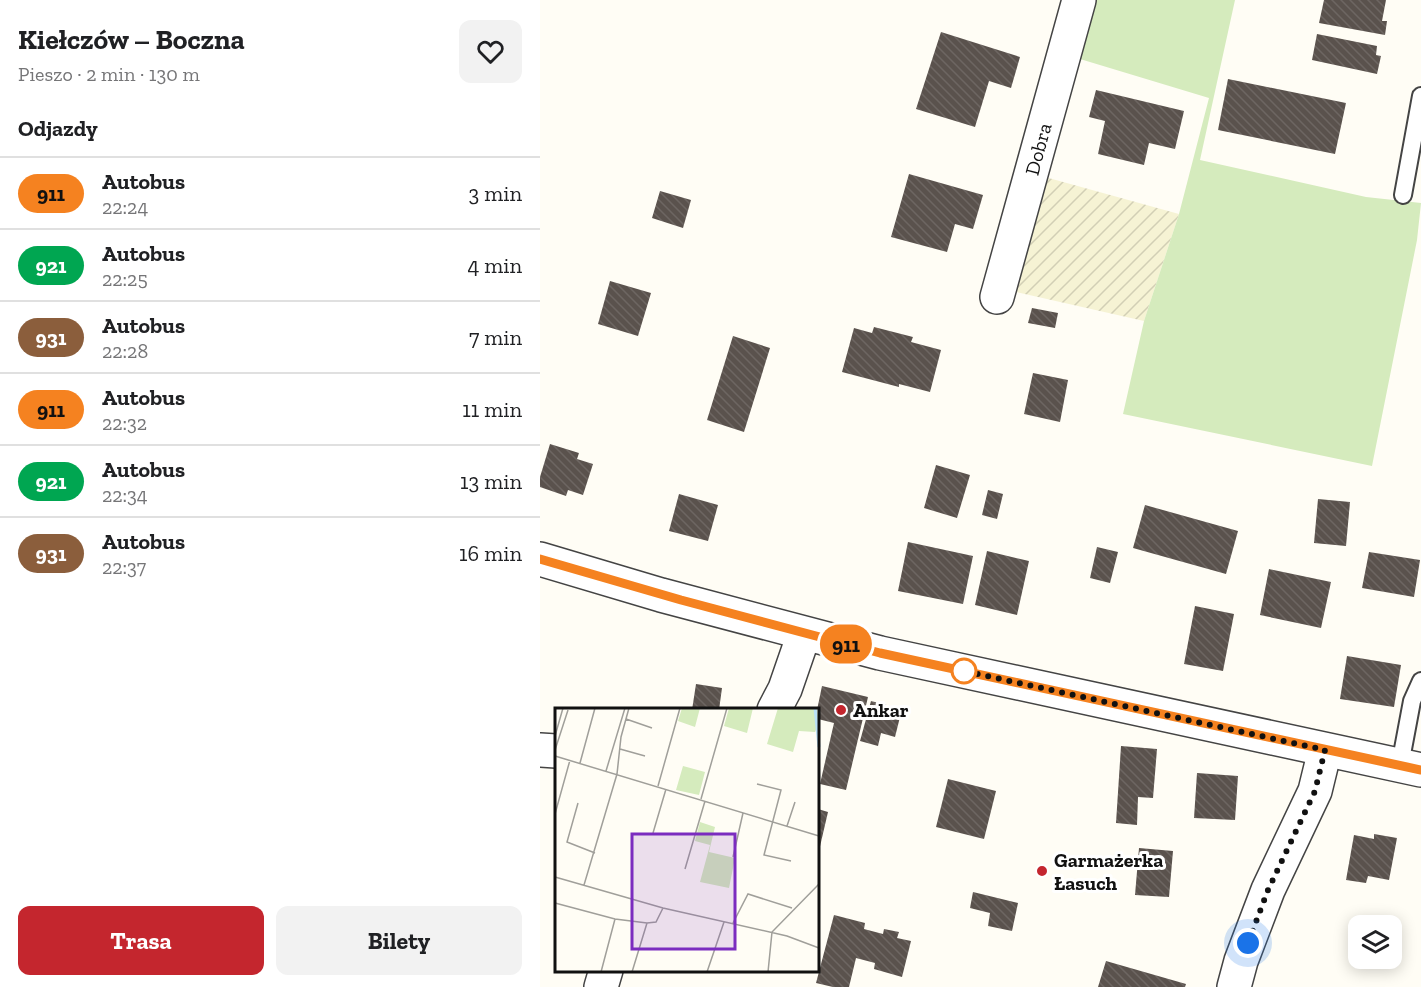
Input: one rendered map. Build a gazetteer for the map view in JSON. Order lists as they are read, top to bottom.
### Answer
{
  "streets": {
    "street": ["Dobra"]
  },
  "places": ["Ankar", "Garmażerka Łasuch"],
  "lines": ["bus line 911"],
  "page": {
    "heading": [
      ["Kiełczów – Boczna", "Pieszo · 2 min · 130 m"],
      "Odjazdy"
    ],
    "on_map": "911",
    "list": [
      {
        "mark": "911",
        "name": "Autobus",
        "note": "22:24",
        "value": "3 min"
      },
      {
        "mark": "921",
        "name": "Autobus",
        "note": "22:25",
        "value": "4 min"
      },
      {
        "mark": "931",
        "name": "Autobus",
        "note": "22:28",
        "value": "7 min"
      },
      {
        "mark": "911",
        "name": "Autobus",
        "note": "22:32",
        "value": "11 min"
      },
      {
        "mark": "921",
        "name": "Autobus",
        "note": "22:34",
        "value": "13 min"
      },
      {
        "mark": "931",
        "name": "Autobus",
        "note": "22:37",
        "value": "16 min"
      }
    ],
    "buttons": ["Trasa", "Bilety"]
  }
}
